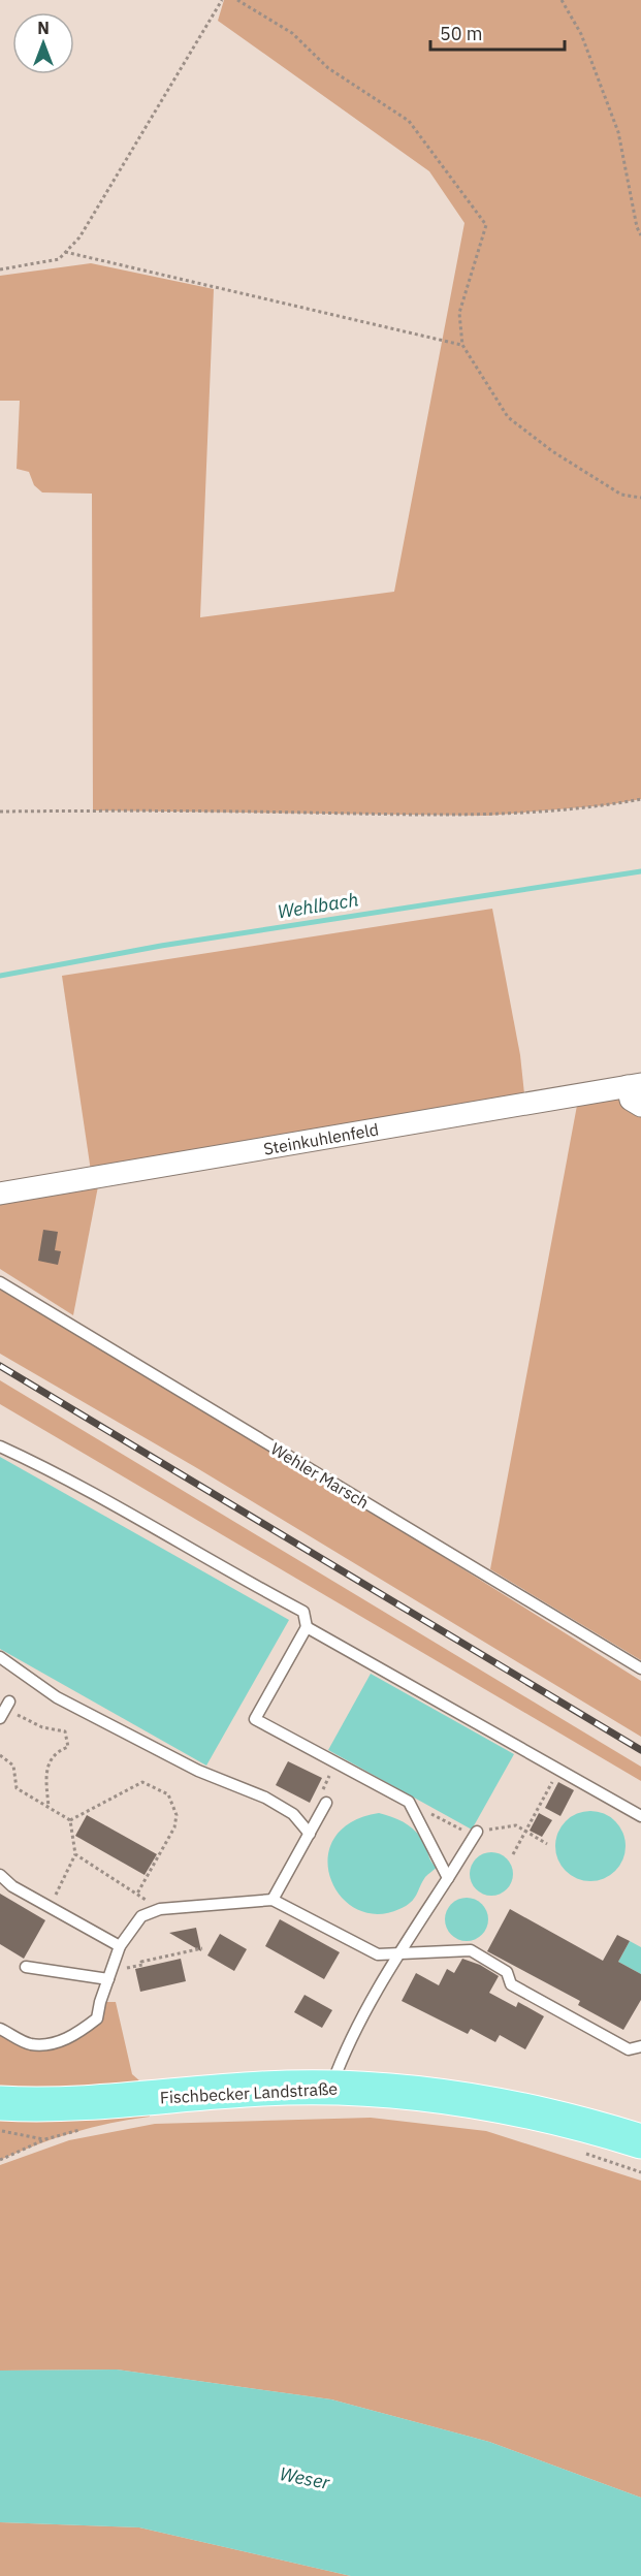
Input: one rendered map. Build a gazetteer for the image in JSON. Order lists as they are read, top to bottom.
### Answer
{
  "streets": {
    "main road": ["Fischbecker Landstraße"],
    "street": ["Steinkuhlenfeld"],
    "lane": ["Wehler Marsch"]
  },
  "water": ["Wehlbach", "Weser"],
  "scale_bar": "50 m",
  "north": "top"
}
